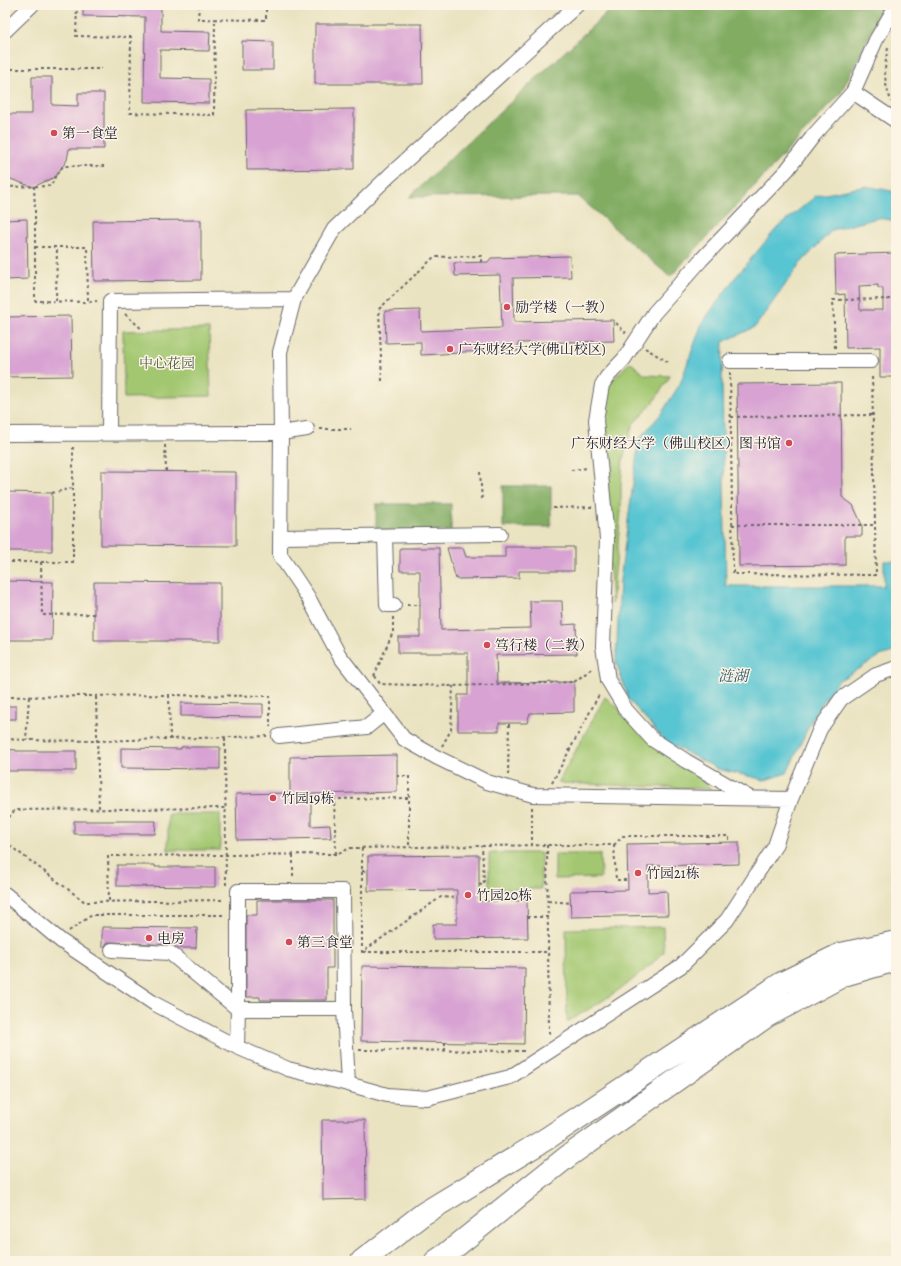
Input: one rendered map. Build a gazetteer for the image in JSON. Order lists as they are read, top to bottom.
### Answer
{
  "water": ["涟湖"],
  "parks": ["中心花园"],
  "places": [
    "第一食堂",
    "励学楼（一教）",
    "广东财经大学(佛山校区)",
    "广东财经大学（佛山校区）图书馆",
    "笃行楼（二教）",
    "竹园19栋",
    "竹园21栋",
    "竹园20栋",
    "电房",
    "第三食堂"
  ]
}
